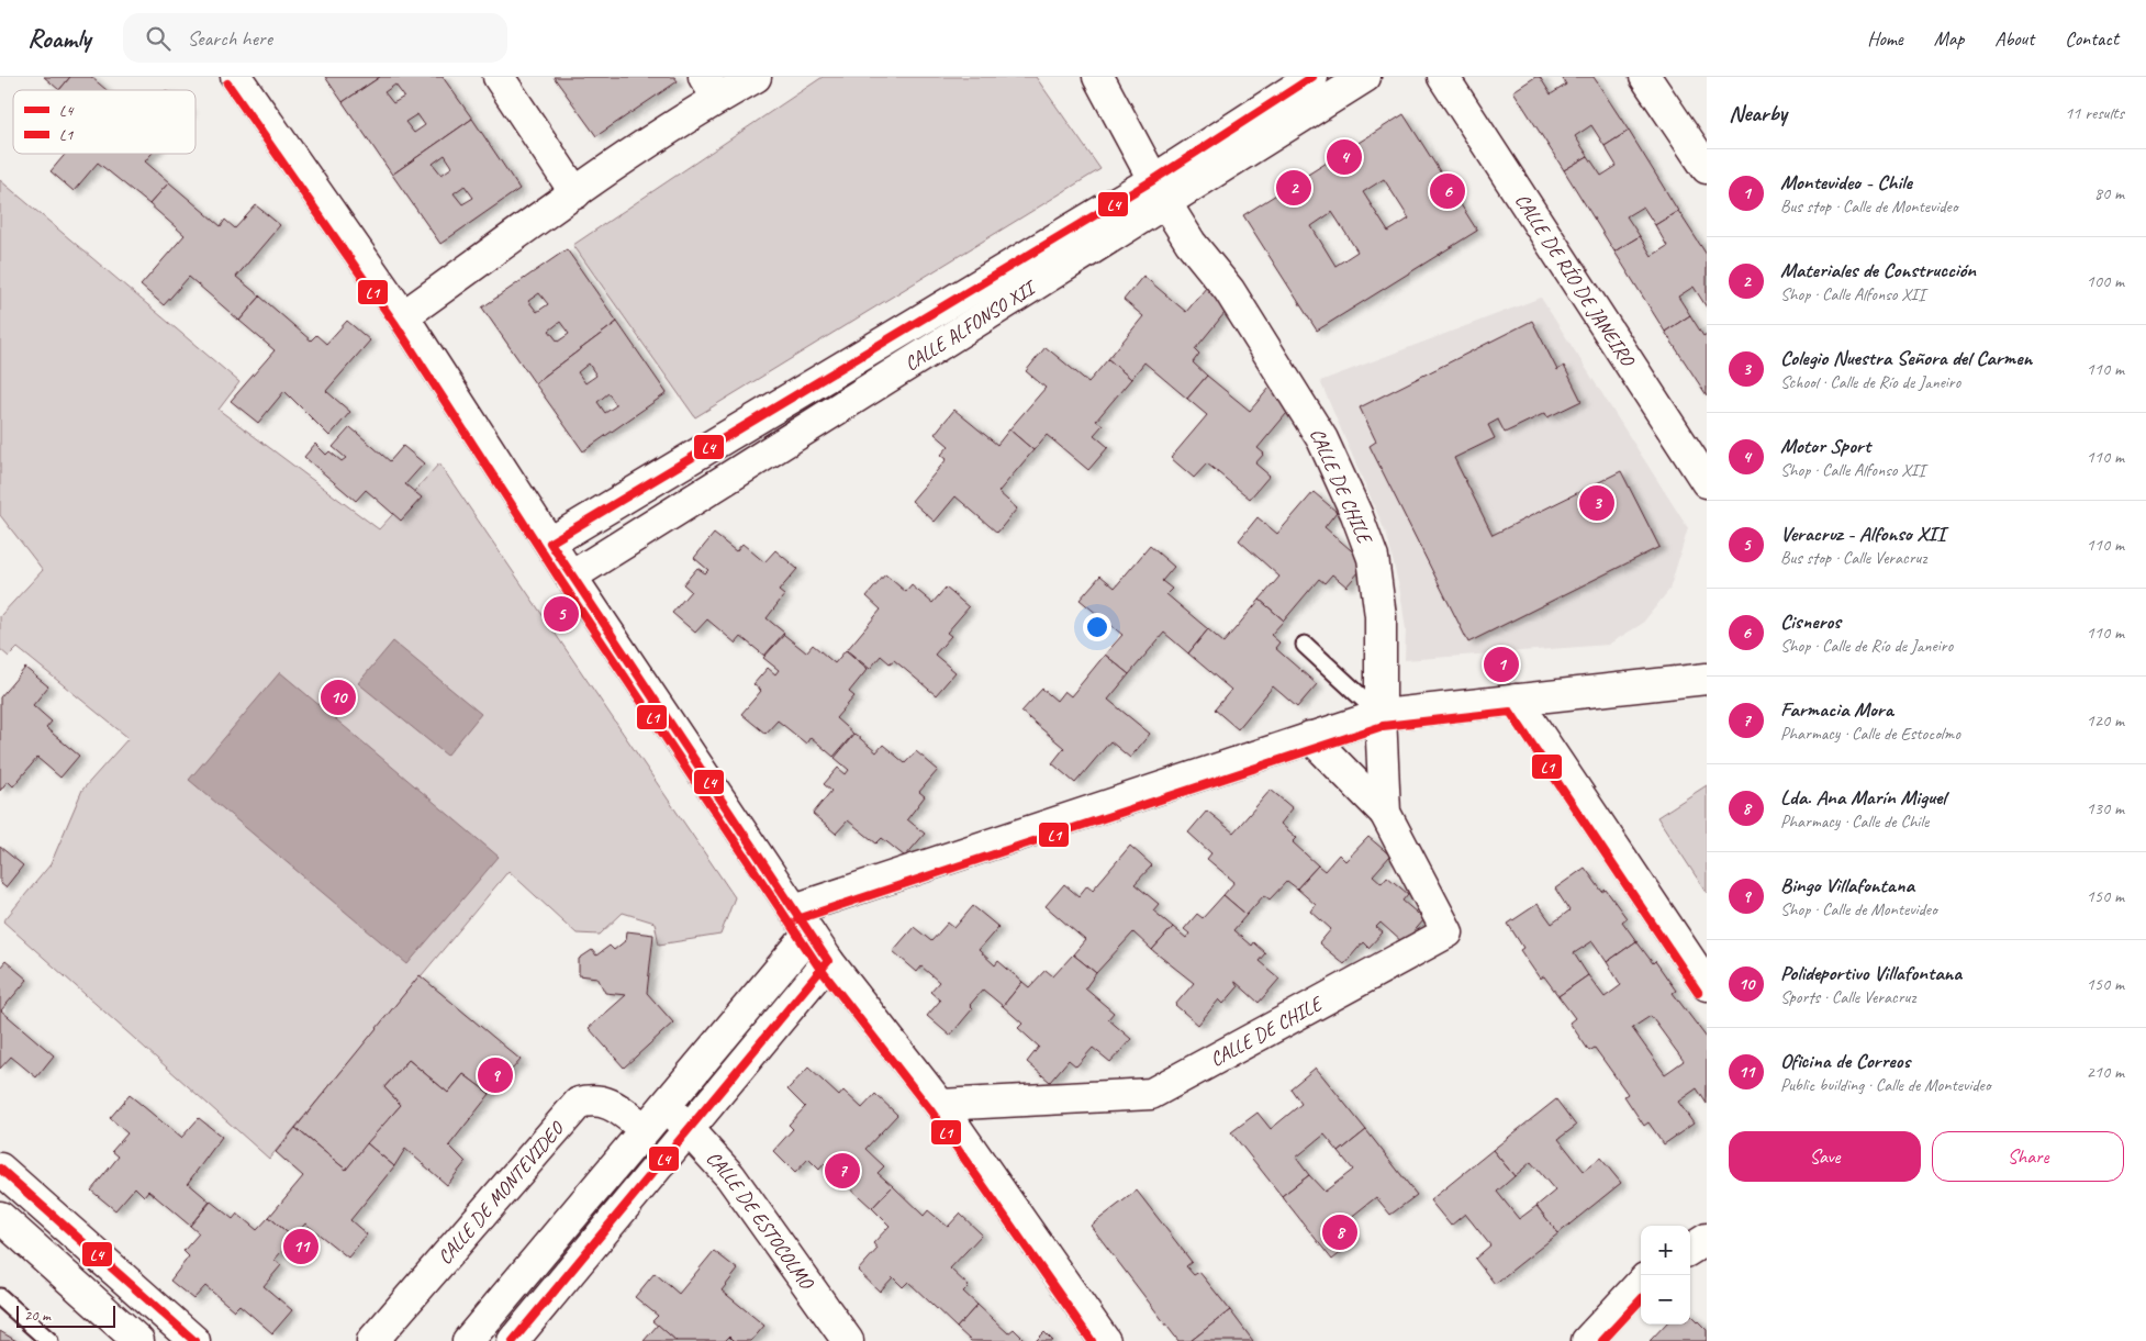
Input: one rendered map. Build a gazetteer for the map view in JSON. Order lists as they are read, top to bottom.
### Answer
{
  "streets": {
    "street": [
      "CALLE DE RÍO DE JANEIRO",
      "CALLE ALFONSO XII",
      "CALLE DE CHILE",
      "CALLE DE MONTEVIDEO",
      "CALLE DE ESTOCOLMO"
    ]
  },
  "crossings": [
    ["CALLE ALFONSO XII", "CALLE DE CHILE"]
  ],
  "lines": ["transit line L4", "transit line L1"],
  "legend": ["L4", "L1"],
  "scale_bar": "20 m",
  "page": {
    "header": "Roamly",
    "search": "Search here",
    "nav": [
      "Home",
      "Map",
      "About",
      "Contact"
    ],
    "heading": ["Nearby", "11 results"],
    "pins": [
      "4",
      "2",
      "6",
      "3",
      "5",
      "1",
      "10",
      "9",
      "7",
      "8",
      "11"
    ],
    "list": [
      {
        "mark": "1",
        "name": "Montevideo - Chile",
        "note": "Bus stop · Calle de Montevideo",
        "value": "80 m"
      },
      {
        "mark": "2",
        "name": "Materiales de Construcción",
        "note": "Shop · Calle Alfonso XII",
        "value": "100 m"
      },
      {
        "mark": "3",
        "name": "Colegio Nuestra Señora del Carmen",
        "note": "School · Calle de Río de Janeiro",
        "value": "110 m"
      },
      {
        "mark": "4",
        "name": "Motor Sport",
        "note": "Shop · Calle Alfonso XII",
        "value": "110 m"
      },
      {
        "mark": "5",
        "name": "Veracruz - Alfonso XII",
        "note": "Bus stop · Calle Veracruz",
        "value": "110 m"
      },
      {
        "mark": "6",
        "name": "Cisneros",
        "note": "Shop · Calle de Río de Janeiro",
        "value": "110 m"
      },
      {
        "mark": "7",
        "name": "Farmacia Mora",
        "note": "Pharmacy · Calle de Estocolmo",
        "value": "120 m"
      },
      {
        "mark": "8",
        "name": "Lda. Ana Marín Miguel",
        "note": "Pharmacy · Calle de Chile",
        "value": "130 m"
      },
      {
        "mark": "9",
        "name": "Bingo Villafontana",
        "note": "Shop · Calle de Montevideo",
        "value": "150 m"
      },
      {
        "mark": "10",
        "name": "Polideportivo Villafontana",
        "note": "Sports · Calle Veracruz",
        "value": "150 m"
      },
      {
        "mark": "11",
        "name": "Oficina de Correos",
        "note": "Public building · Calle de Montevideo",
        "value": "210 m"
      }
    ],
    "buttons": ["Save", "Share"],
    "map_buttons": ["+", "−"],
    "scale": "20 m"
  }
}
